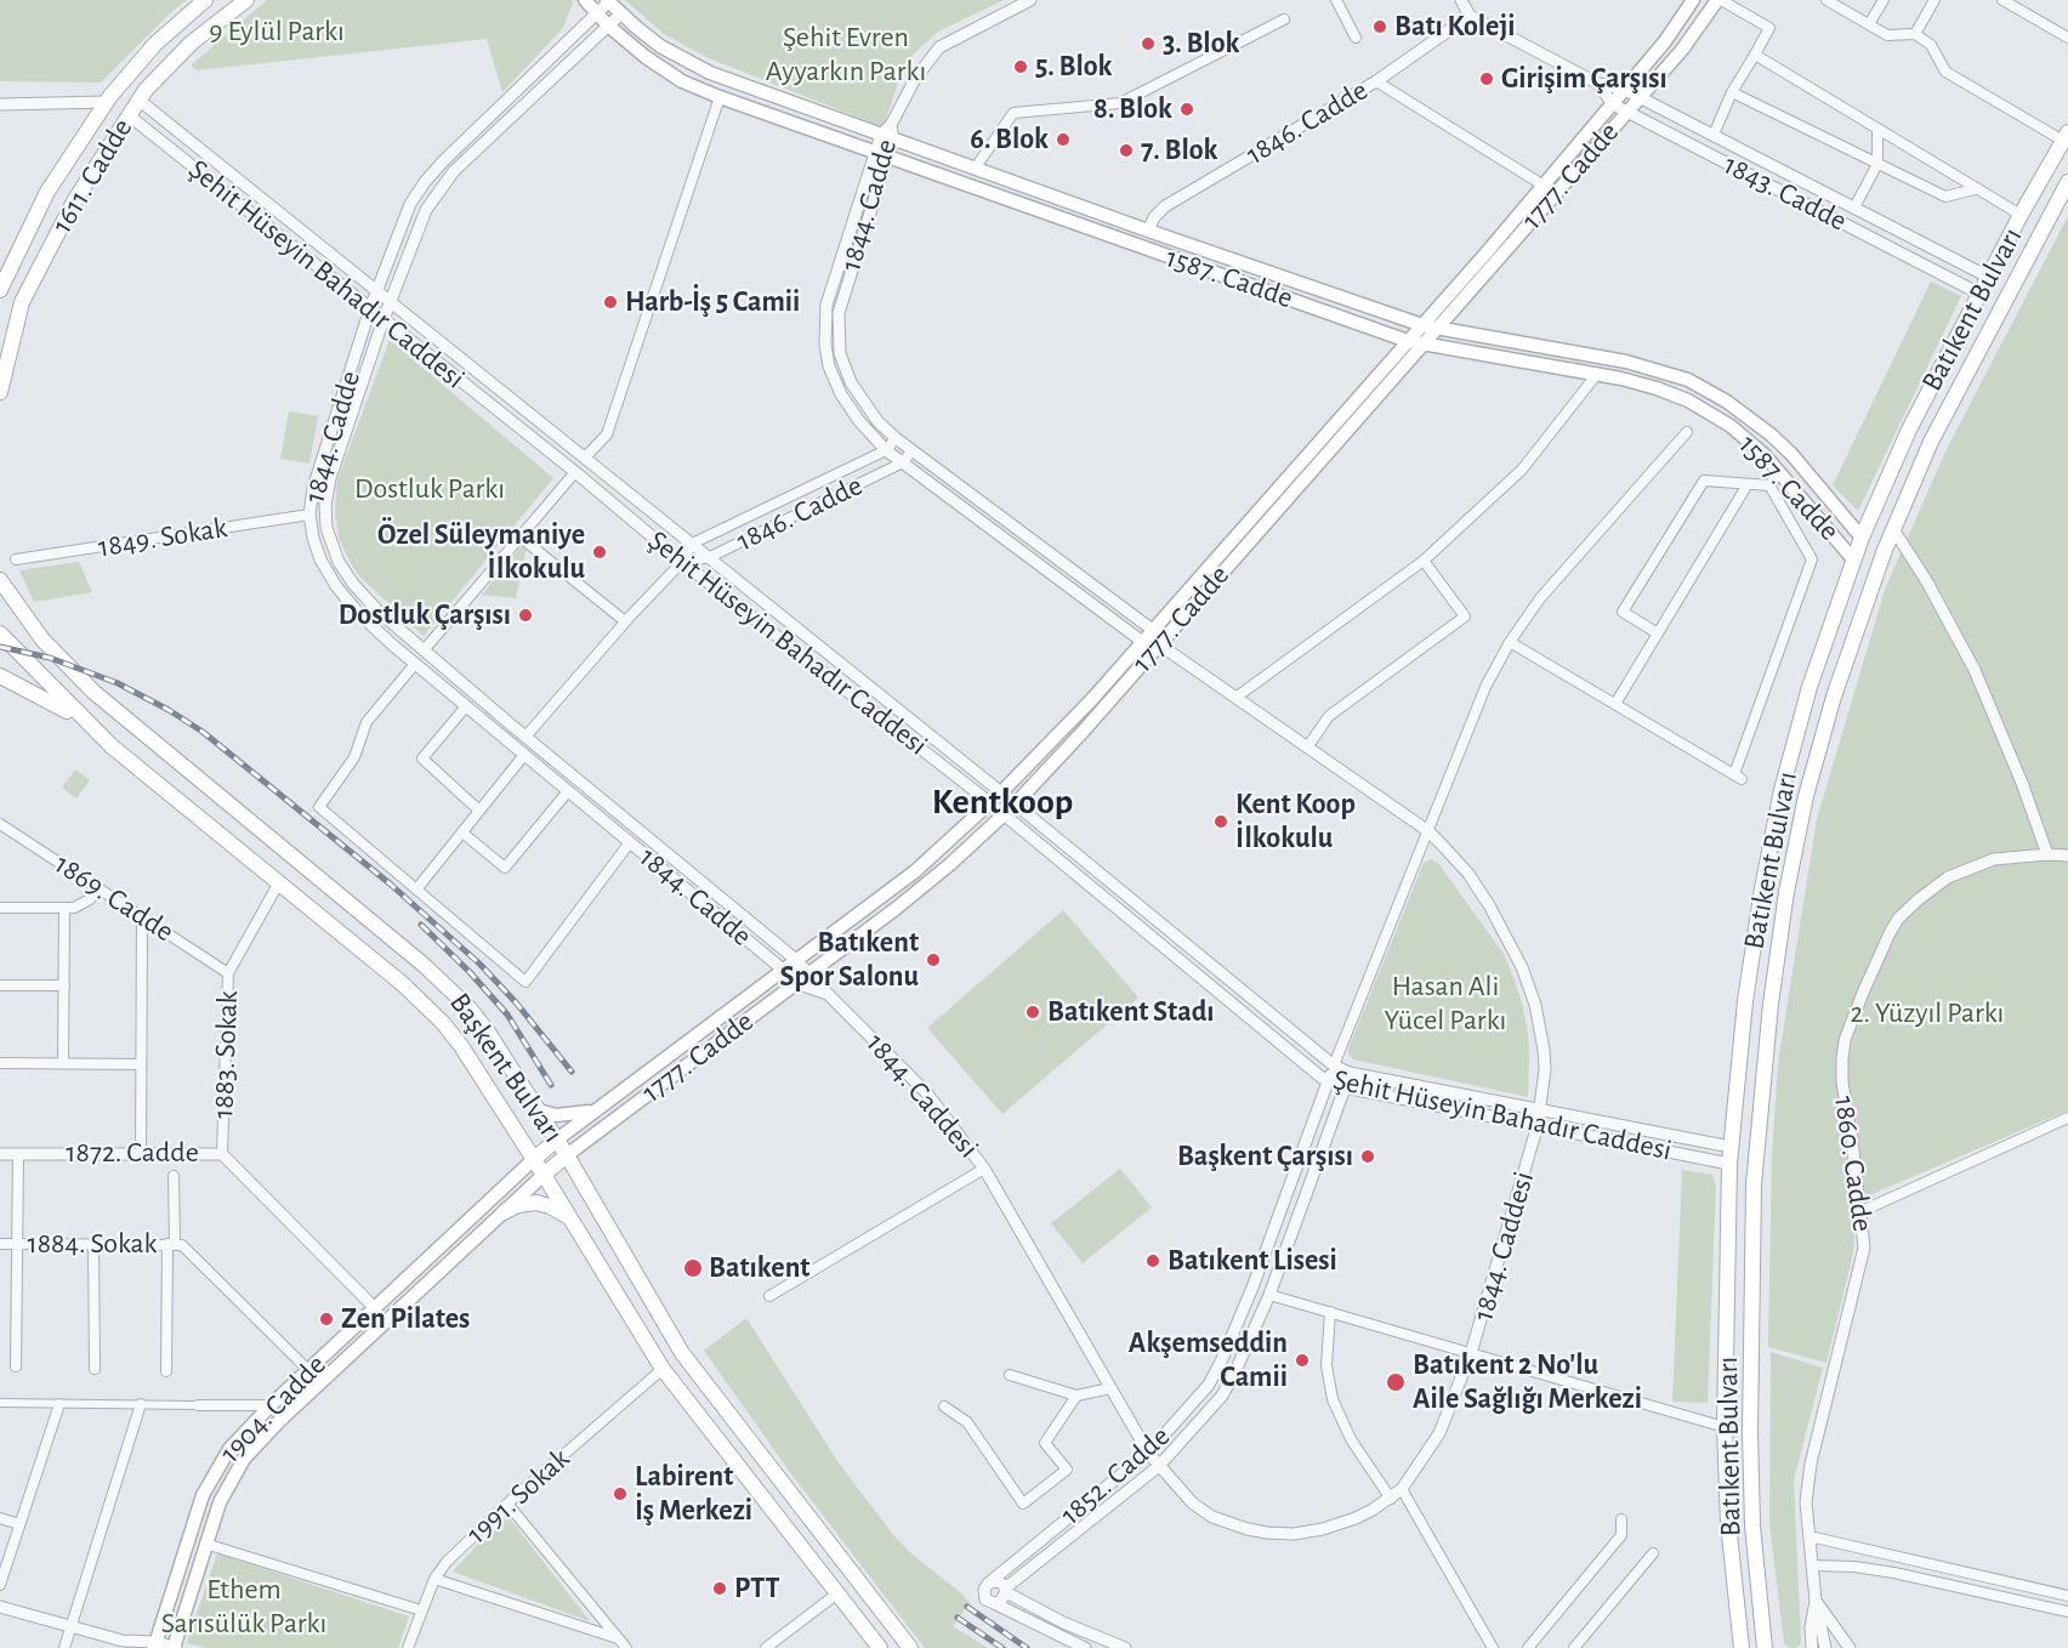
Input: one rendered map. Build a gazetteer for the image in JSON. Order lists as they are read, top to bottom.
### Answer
{
  "streets": {
    "main road": [
      "1611. Cadde",
      "1777. Cadde",
      "1587. Cadde",
      "Batıkent Bulvarı",
      "Başkent Bulvarı",
      "1904. Cadde"
    ],
    "street": [
      "1846. Cadde",
      "1843. Cadde",
      "1844. Cadde",
      "Şehit Hüseyin Bahadır Caddesi",
      "1849. Sokak",
      "1869. Cadde",
      "1883. Sokak",
      "1844. Caddesi",
      "1872. Cadde",
      "1860. Cadde",
      "1884. Sokak",
      "1852. Cadde",
      "1991. Sokak"
    ]
  },
  "crossings": [
    ["1846. Cadde", "1843. Cadde"],
    ["1846. Cadde", "1844. Cadde"],
    ["1846. Cadde", "Şehit Hüseyin Bahadır Caddesi"],
    ["1846. Cadde", "1587. Cadde"],
    ["1611. Cadde", "Şehit Hüseyin Bahadır Caddesi"],
    ["1777. Cadde", "1843. Cadde"],
    ["1777. Cadde", "1844. Cadde"],
    ["1777. Cadde", "Şehit Hüseyin Bahadır Caddesi"],
    ["1777. Cadde", "1587. Cadde"],
    ["1777. Cadde", "Başkent Bulvarı"],
    ["1777. Cadde", "1844. Caddesi"],
    ["1843. Cadde", "Batıkent Bulvarı"],
    ["1844. Cadde", "Şehit Hüseyin Bahadır Caddesi"],
    ["1844. Cadde", "1587. Cadde"],
    ["1844. Cadde", "1849. Sokak"],
    ["1844. Cadde", "1844. Caddesi"],
    ["Şehit Hüseyin Bahadır Caddesi", "Batıkent Bulvarı"],
    ["Şehit Hüseyin Bahadır Caddesi", "1844. Caddesi"],
    ["Şehit Hüseyin Bahadır Caddesi", "1852. Cadde"],
    ["1587. Cadde", "Batıkent Bulvarı"],
    ["1869. Cadde", "1883. Sokak"],
    ["1883. Sokak", "Başkent Bulvarı"],
    ["1883. Sokak", "1872. Cadde"],
    ["Başkent Bulvarı", "1904. Cadde"],
    ["Başkent Bulvarı", "1991. Sokak"],
    ["1844. Caddesi", "1852. Cadde"],
    ["1872. Cadde", "1904. Cadde"],
    ["1884. Sokak", "1904. Cadde"]
  ],
  "districts": ["Kentkoop"],
  "parks": [
    "9 Eylül Parkı",
    "Şehit Evren Ayyarkın Parkı",
    "Dostluk Parkı",
    "Hasan Ali Yücel Parkı",
    "2. Yüzyıl Parkı",
    "Ethem Sarısülük Parkı"
  ],
  "places": [
    "Batı Koleji",
    "3. Blok",
    "5. Blok",
    "Girişim Çarşısı",
    "8. Blok",
    "6. Blok",
    "7. Blok",
    "Harb-İş 5 Camii",
    "Özel Süleymaniye İlkokulu",
    "Dostluk Çarşısı",
    "Kent Koop İlkokulu",
    "Batıkent Spor Salonu",
    "Batıkent Stadı",
    "Başkent Çarşısı",
    "Batıkent Lisesi",
    "Batıkent",
    "Zen Pilates",
    "Akşemseddin Camii",
    "Batıkent 2 No'lu Aile Sağlığı Merkezi",
    "Labirent İş Merkezi",
    "PTT"
  ]
}
